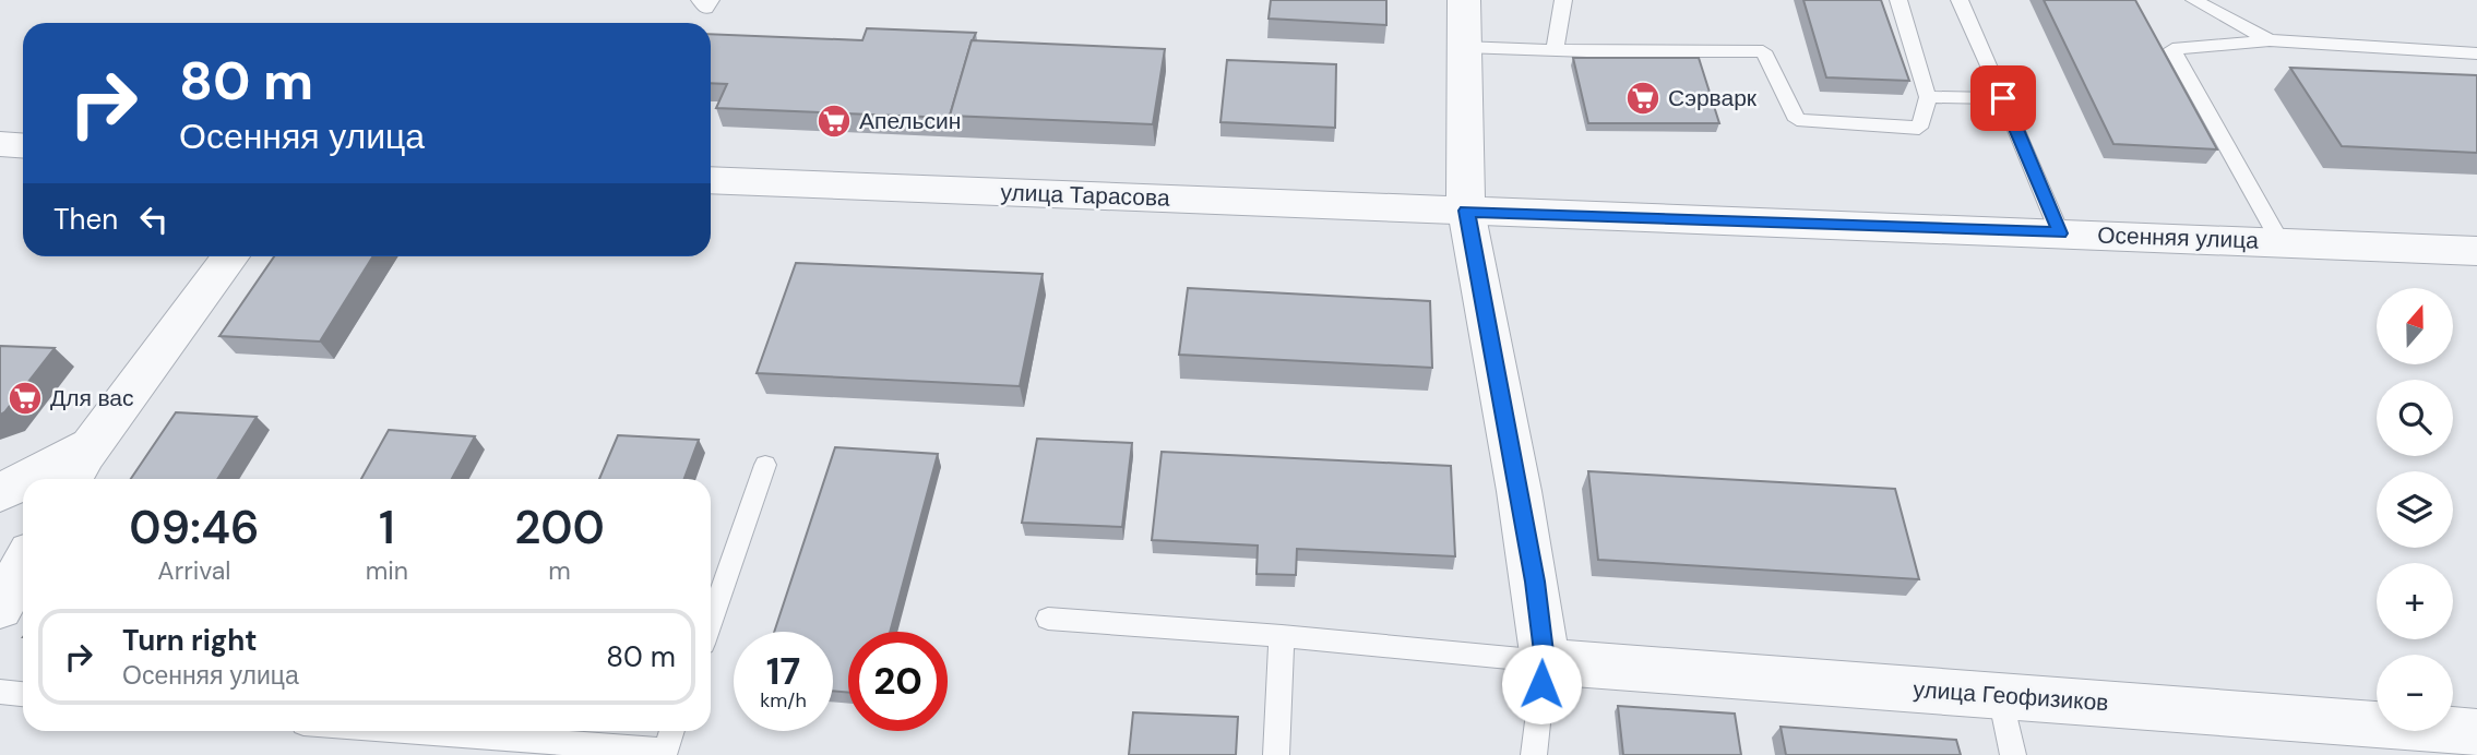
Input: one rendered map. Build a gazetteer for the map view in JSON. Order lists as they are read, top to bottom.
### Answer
{
  "streets": {
    "street": ["улица Тарасова", "Осенняя улица", "улица Геофизиков"]
  },
  "crossings": [
    ["улица Тарасова", "Осенняя улица"]
  ],
  "places": {
    "supermarket": ["Сэрварк", "Апельсин", "Для вас"]
  },
  "north": "top",
  "page": {
    "turn": ["80 m", "Осенняя улица"],
    "then": "Then",
    "map_buttons": ["+", "−"],
    "eta": [
      "09:46",
      "Arrival",
      "1",
      "min",
      "200",
      "m"
    ],
    "list": [
      {
        "name": "Turn right",
        "note": "Осенняя улица",
        "value": "80 m"
      }
    ],
    "speed": "17 km/h",
    "limit": "20"
  }
}
